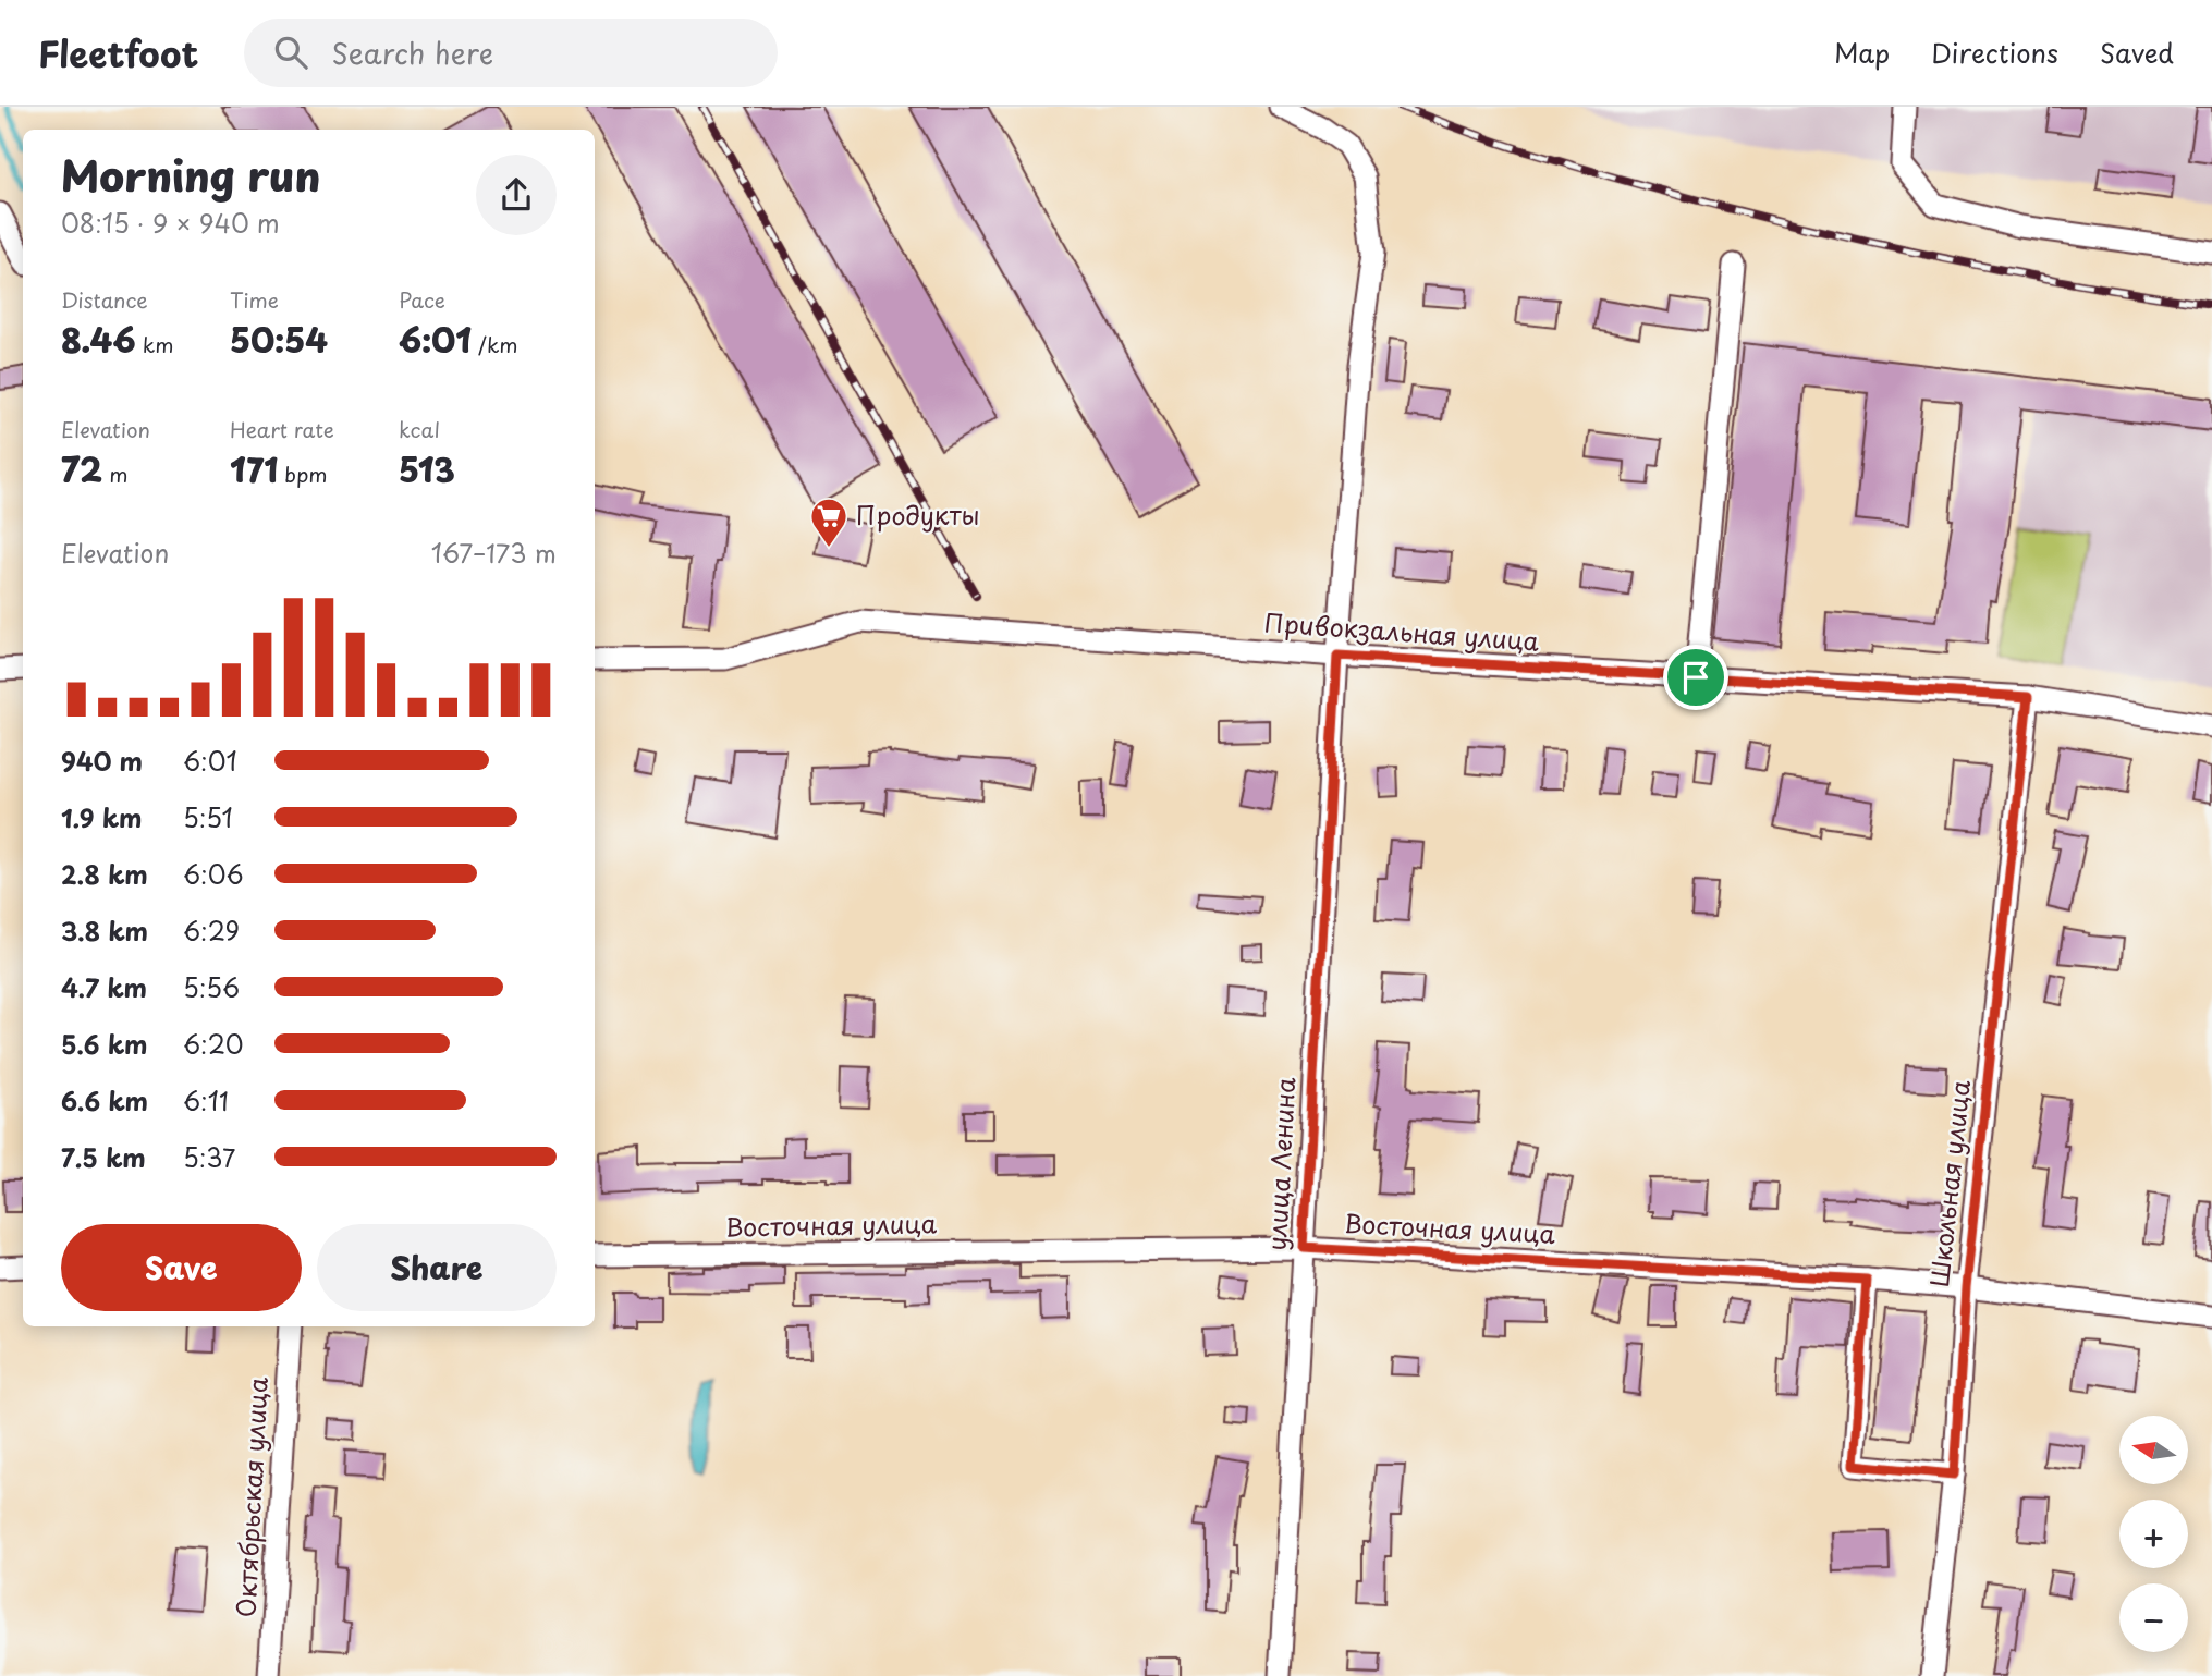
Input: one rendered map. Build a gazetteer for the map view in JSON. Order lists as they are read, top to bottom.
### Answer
{
  "streets": {
    "street": [
      "Привокзальная улица",
      "улица Ленина",
      "Школьная улица",
      "Восточная улица",
      "Октябрьская улица"
    ]
  },
  "crossings": [
    ["Привокзальная улица", "улица Ленина"],
    ["Привокзальная улица", "Школьная улица"],
    ["улица Ленина", "Восточная улица"],
    ["Школьная улица", "Восточная улица"]
  ],
  "places": {
    "supermarket": ["Продукты"]
  },
  "north": "left",
  "page": {
    "header": "Fleetfoot",
    "search": "Search here",
    "nav": ["Map", "Directions", "Saved"],
    "heading": ["Morning run", "08:15 · 9 × 940 m"],
    "stats": [
      ["Distance", "8.46 km"],
      ["Time", "50:54"],
      ["Pace", "6:01 /km"],
      ["Elevation", "72 m"],
      ["Heart rate", "171 bpm"],
      ["kcal", "513"]
    ],
    "chart": ["Elevation", "167–173 m"],
    "list": [
      {
        "name": "940 m",
        "note": "6:01"
      },
      {
        "name": "1.9 km",
        "note": "5:51"
      },
      {
        "name": "2.8 km",
        "note": "6:06"
      },
      {
        "name": "3.8 km",
        "note": "6:29"
      },
      {
        "name": "4.7 km",
        "note": "5:56"
      },
      {
        "name": "5.6 km",
        "note": "6:20"
      },
      {
        "name": "6.6 km",
        "note": "6:11"
      },
      {
        "name": "7.5 km",
        "note": "5:37"
      }
    ],
    "buttons": ["Save", "Share"],
    "map_buttons": ["+", "−"]
  }
}
